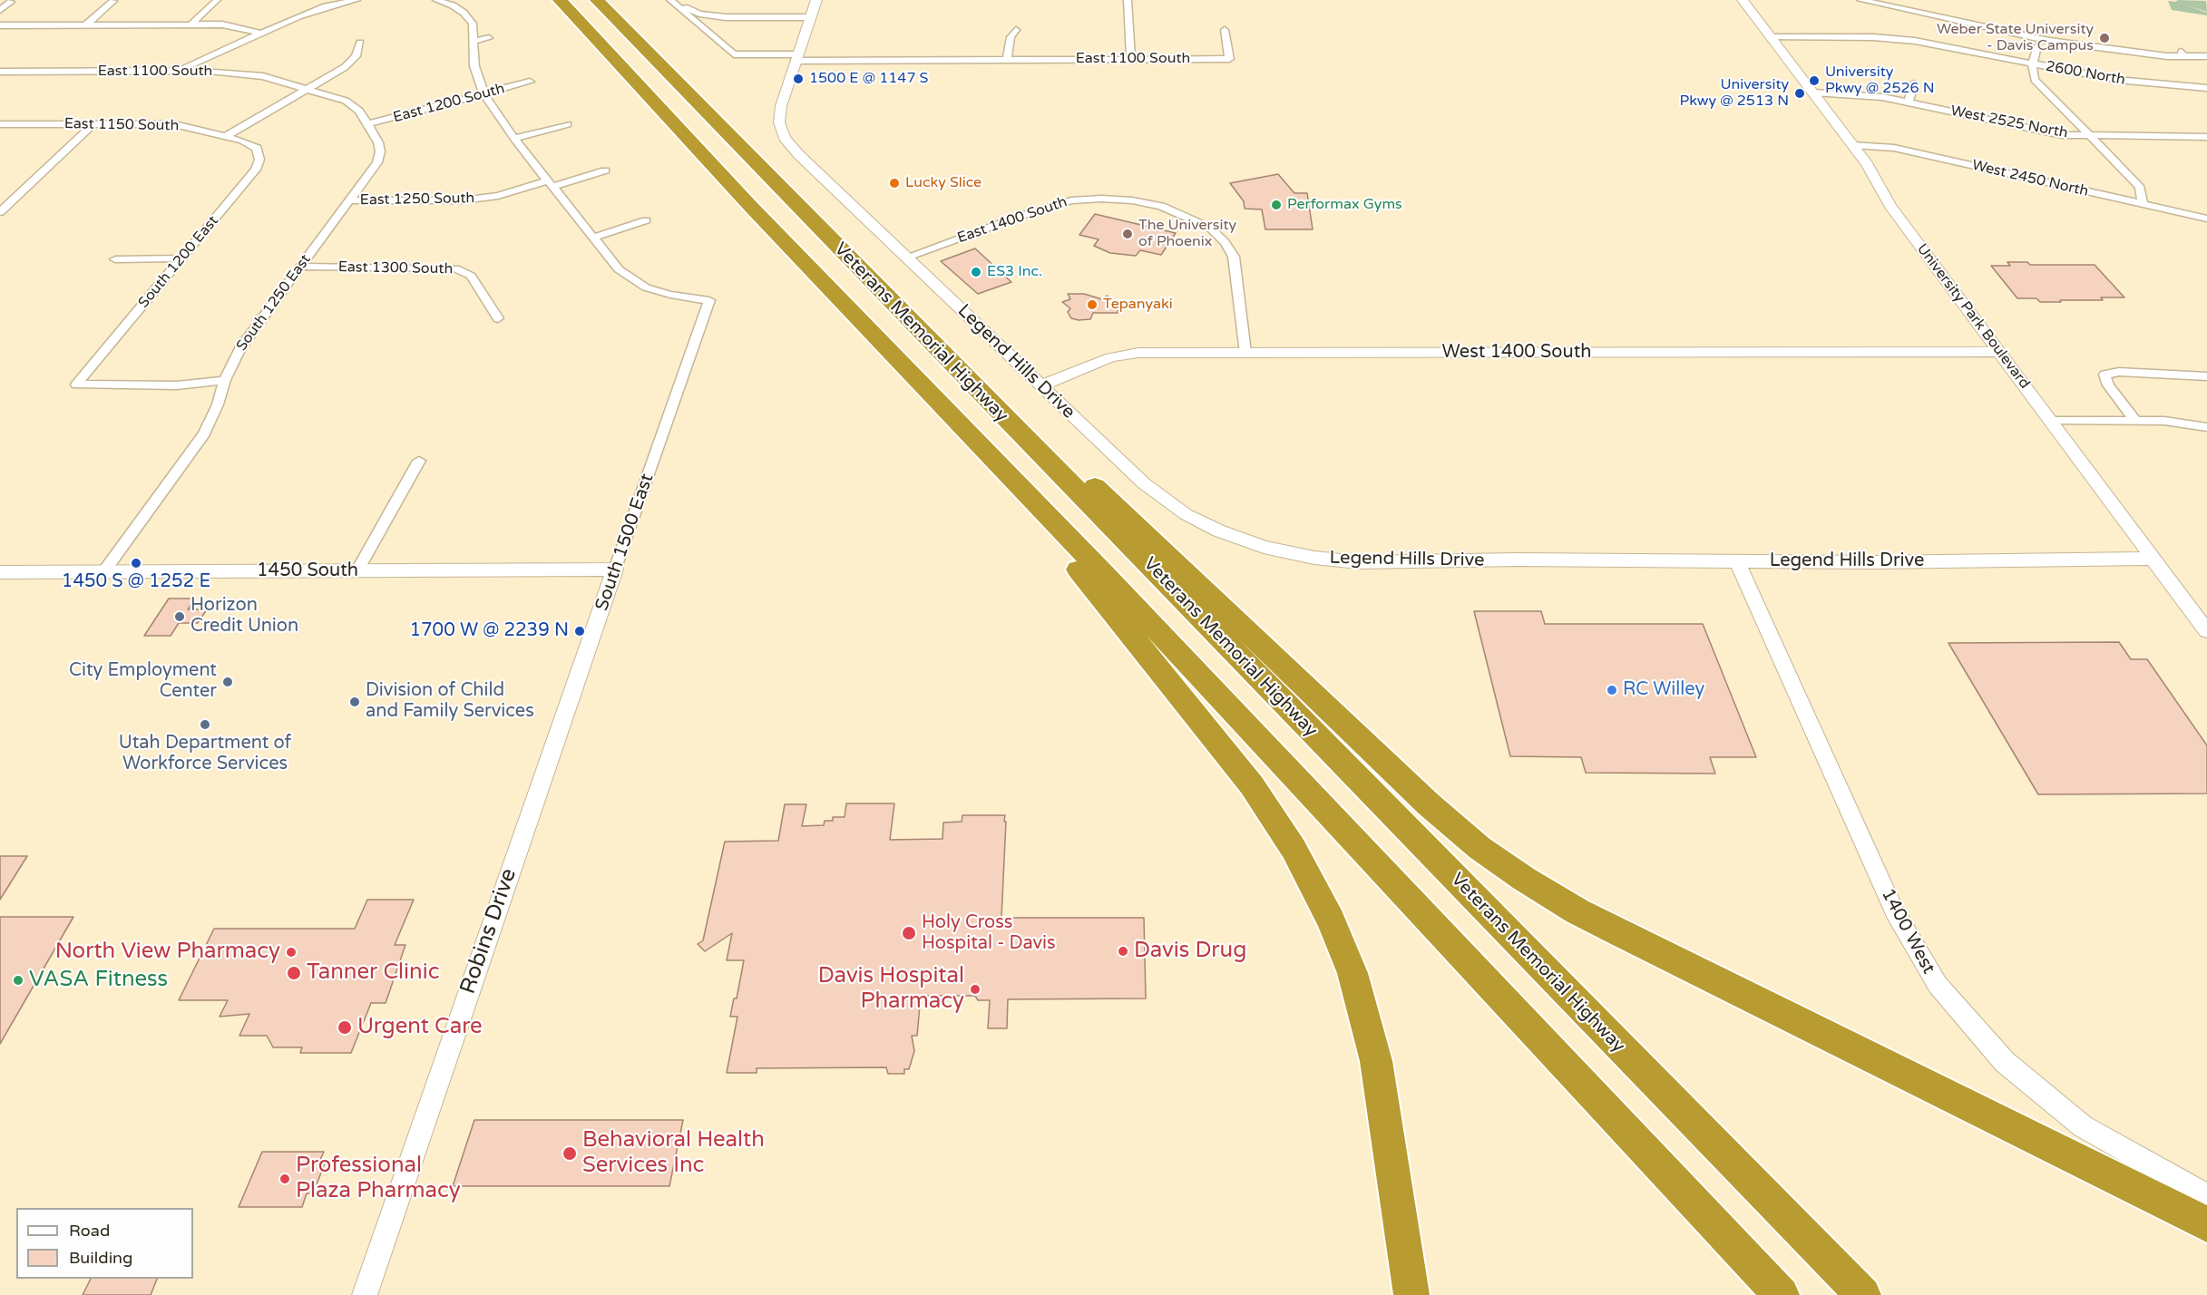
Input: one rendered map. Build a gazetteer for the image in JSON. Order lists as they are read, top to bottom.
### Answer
{
  "streets": {
    "highway": ["Veterans Memorial Highway"],
    "street": [
      "East 1100 South",
      "2600 North",
      "East 1200 South",
      "West 2525 North",
      "East 1150 South",
      "West 2450 North",
      "East 1250 South",
      "East 1400 South",
      "South 1200 East",
      "East 1300 South",
      "South 1250 East",
      "University Park Boulevard",
      "West 1400 South",
      "Legend Hills Drive",
      "South 1500 East",
      "1450 South",
      "Robins Drive",
      "1400 West"
    ]
  },
  "crossings": [
    ["East 1100 South", "South 1250 East"],
    ["East 1100 South", "Legend Hills Drive"],
    ["2600 North", "University Park Boulevard"],
    ["East 1200 South", "South 1250 East"],
    ["West 2525 North", "University Park Boulevard"],
    ["East 1150 South", "South 1200 East"],
    ["West 2450 North", "University Park Boulevard"],
    ["East 1250 South", "South 1250 East"],
    ["East 1400 South", "West 1400 South"],
    ["East 1400 South", "Legend Hills Drive"],
    ["South 1200 East", "South 1250 East"],
    ["East 1300 South", "South 1250 East"],
    ["South 1250 East", "1450 South"],
    ["University Park Boulevard", "West 1400 South"],
    ["University Park Boulevard", "Legend Hills Drive"],
    ["West 1400 South", "Legend Hills Drive"],
    ["Legend Hills Drive", "1400 West"],
    ["South 1500 East", "1450 South"],
    ["South 1500 East", "Robins Drive"]
  ],
  "places": [
    "Weber State University - Davis Campus",
    "1500 E @ 1147 S",
    "University Pkwy @ 2526 N",
    "University Pkwy @ 2513 N",
    "Lucky Slice",
    "Performax Gyms",
    "The University of Phoenix",
    "ES3 Inc.",
    "Tepanyaki",
    "1450 S @ 1252 E",
    "Horizon Credit Union",
    "1700 W @ 2239 N",
    "City Employment Center",
    "RC Willey",
    "Division of Child and Family Services",
    "Utah Department of Workforce Services",
    "Holy Cross Hospital - Davis",
    "Davis Drug",
    "North View Pharmacy",
    "Tanner Clinic",
    "VASA Fitness",
    "Davis Hospital Pharmacy",
    "Urgent Care",
    "Behavioral Health Services Inc",
    "Professional Plaza Pharmacy"
  ],
  "legend": ["Road", "Building"]
}
